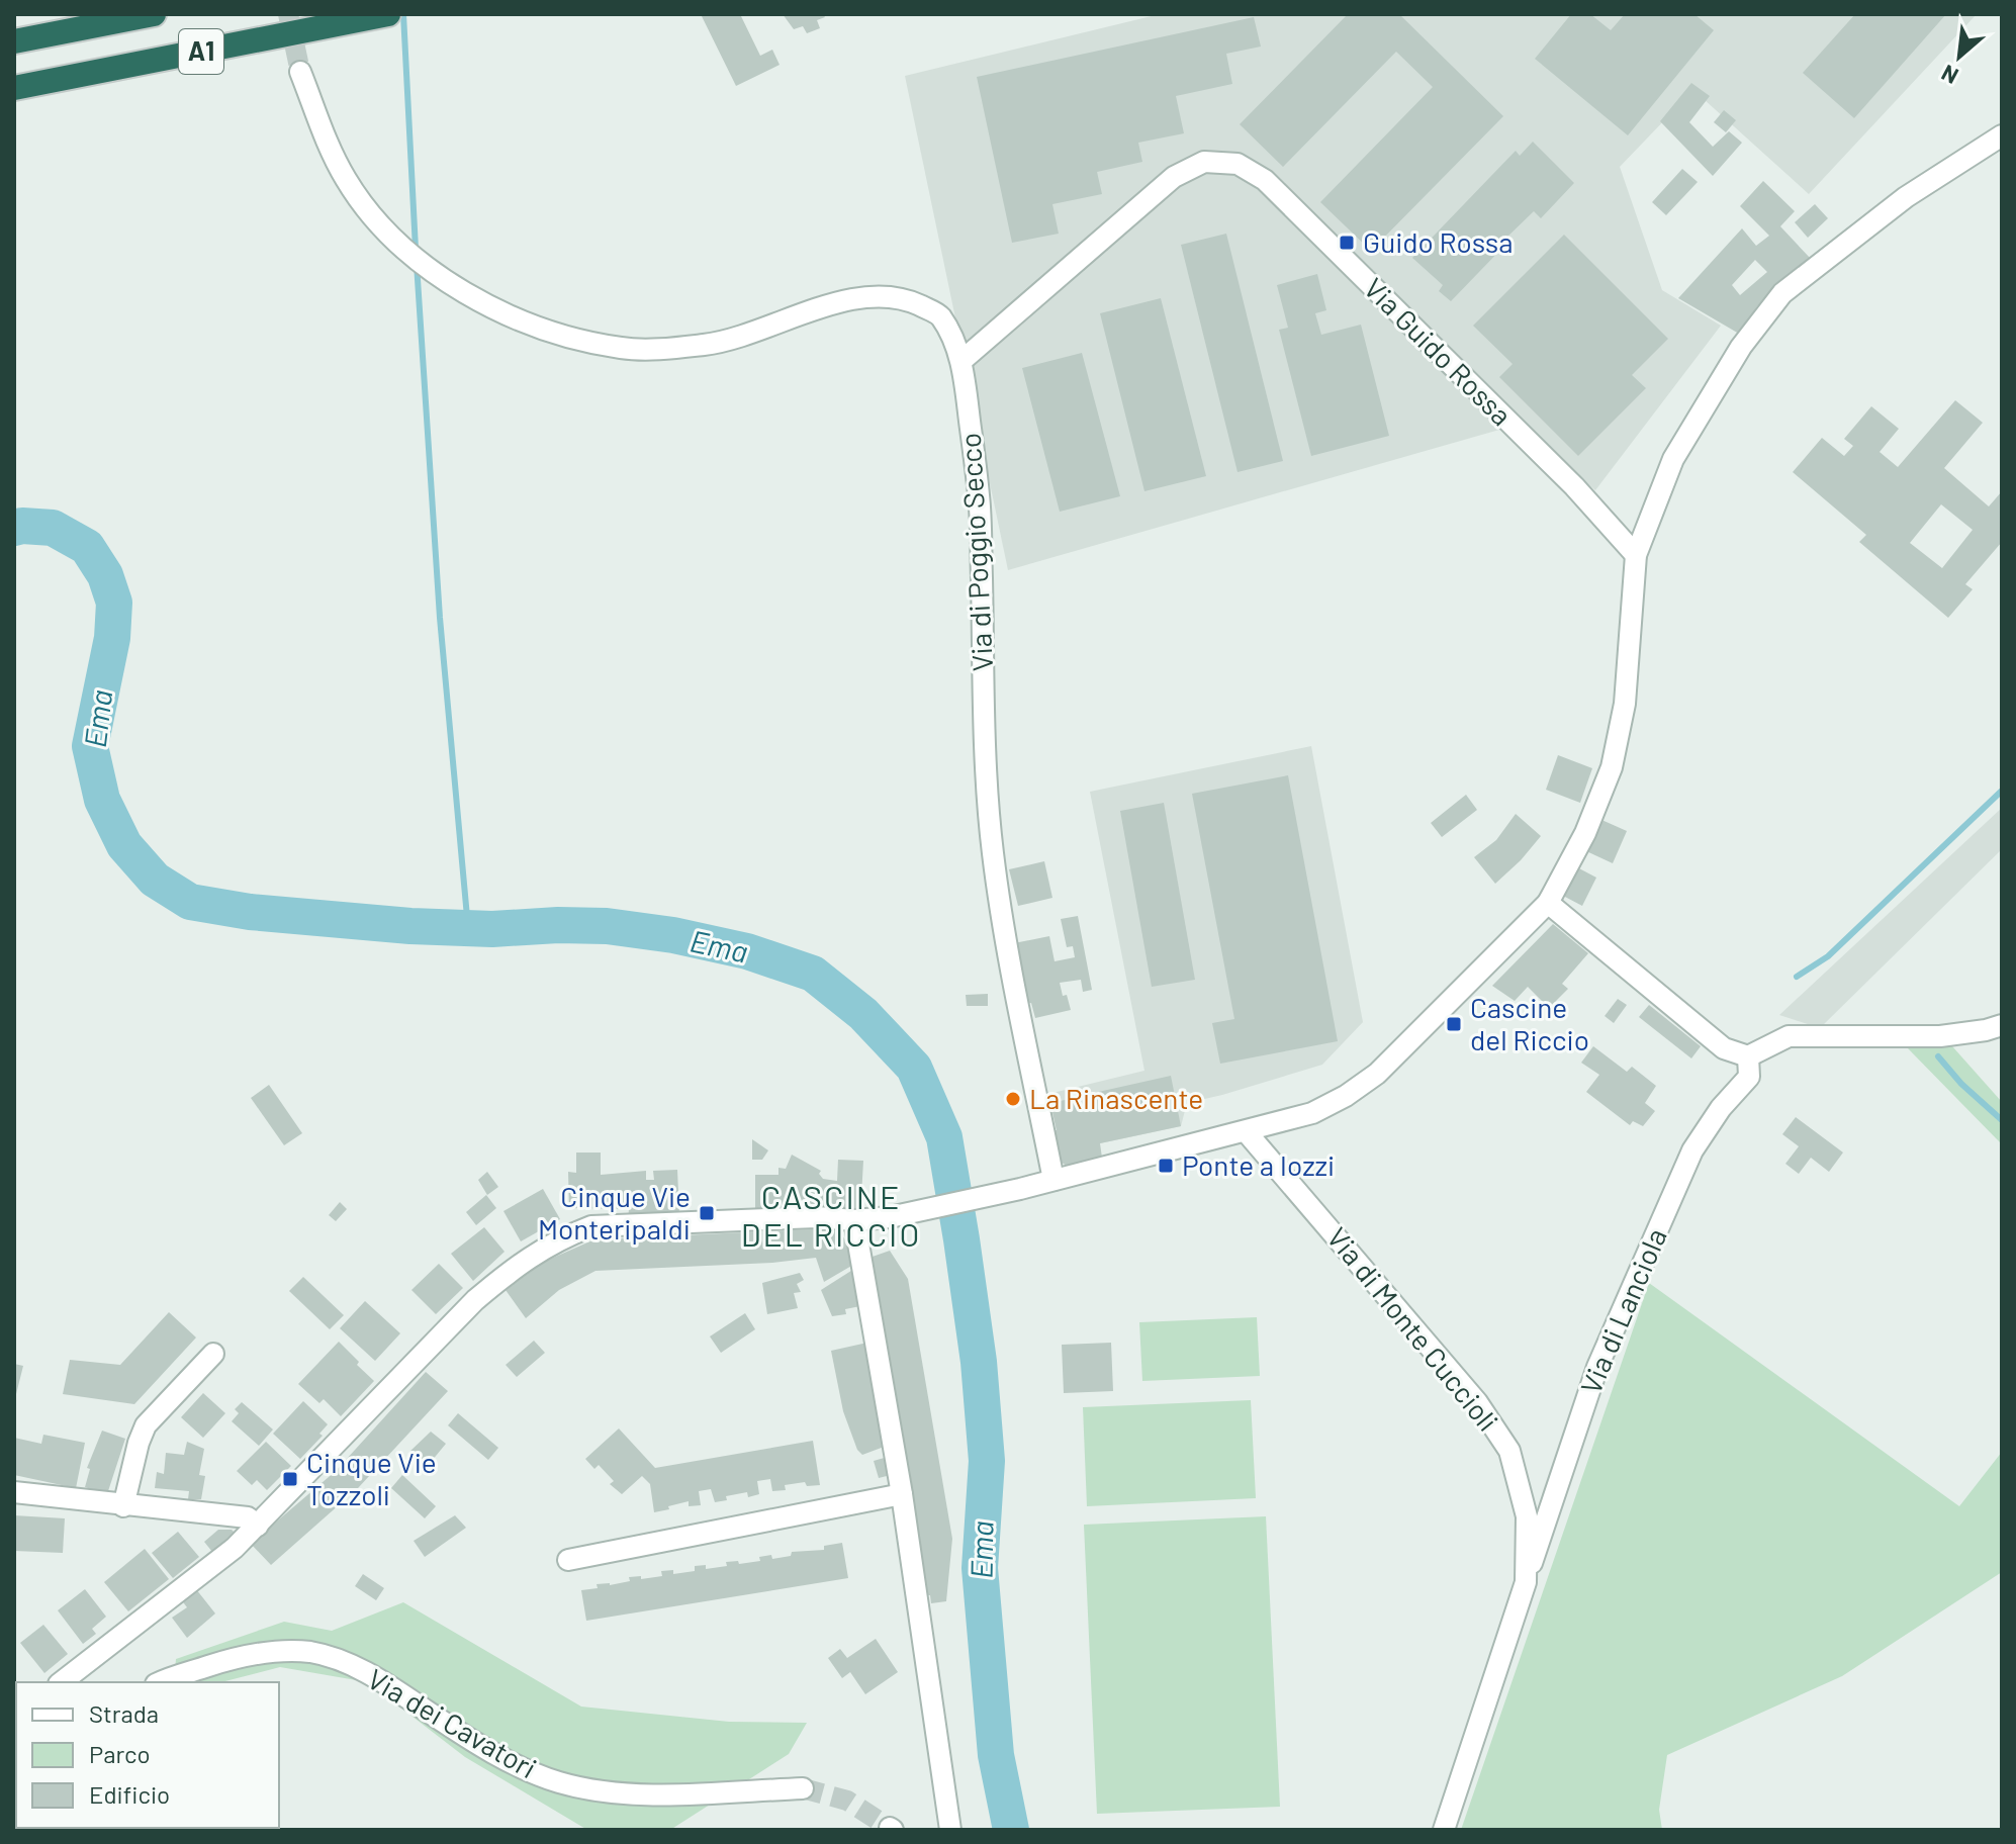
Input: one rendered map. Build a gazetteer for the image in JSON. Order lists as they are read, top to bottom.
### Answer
{
  "streets": {
    "highway": ["A1"],
    "street": [
      "Via Guido Rossa",
      "Via di Poggio Secco",
      "Via di Lanciola",
      "Via di Monte Cuccioli",
      "Via dei Cavatori"
    ]
  },
  "crossings": [
    ["Via Guido Rossa", "Via di Poggio Secco"],
    ["Via di Lanciola", "Via di Monte Cuccioli"]
  ],
  "districts": ["CASCINE DEL RICCIO"],
  "water": ["Ema"],
  "places": {
    "transit": [
      "Guido Rossa",
      "Cascine del Riccio",
      "Ponte a Iozzi",
      "Cinque Vie Monteripaldi",
      "Cinque Vie Tozzoli"
    ],
    "other": ["La Rinascente"]
  },
  "legend": ["Strada", "Parco", "Edificio"],
  "north": "bottom left"
}
